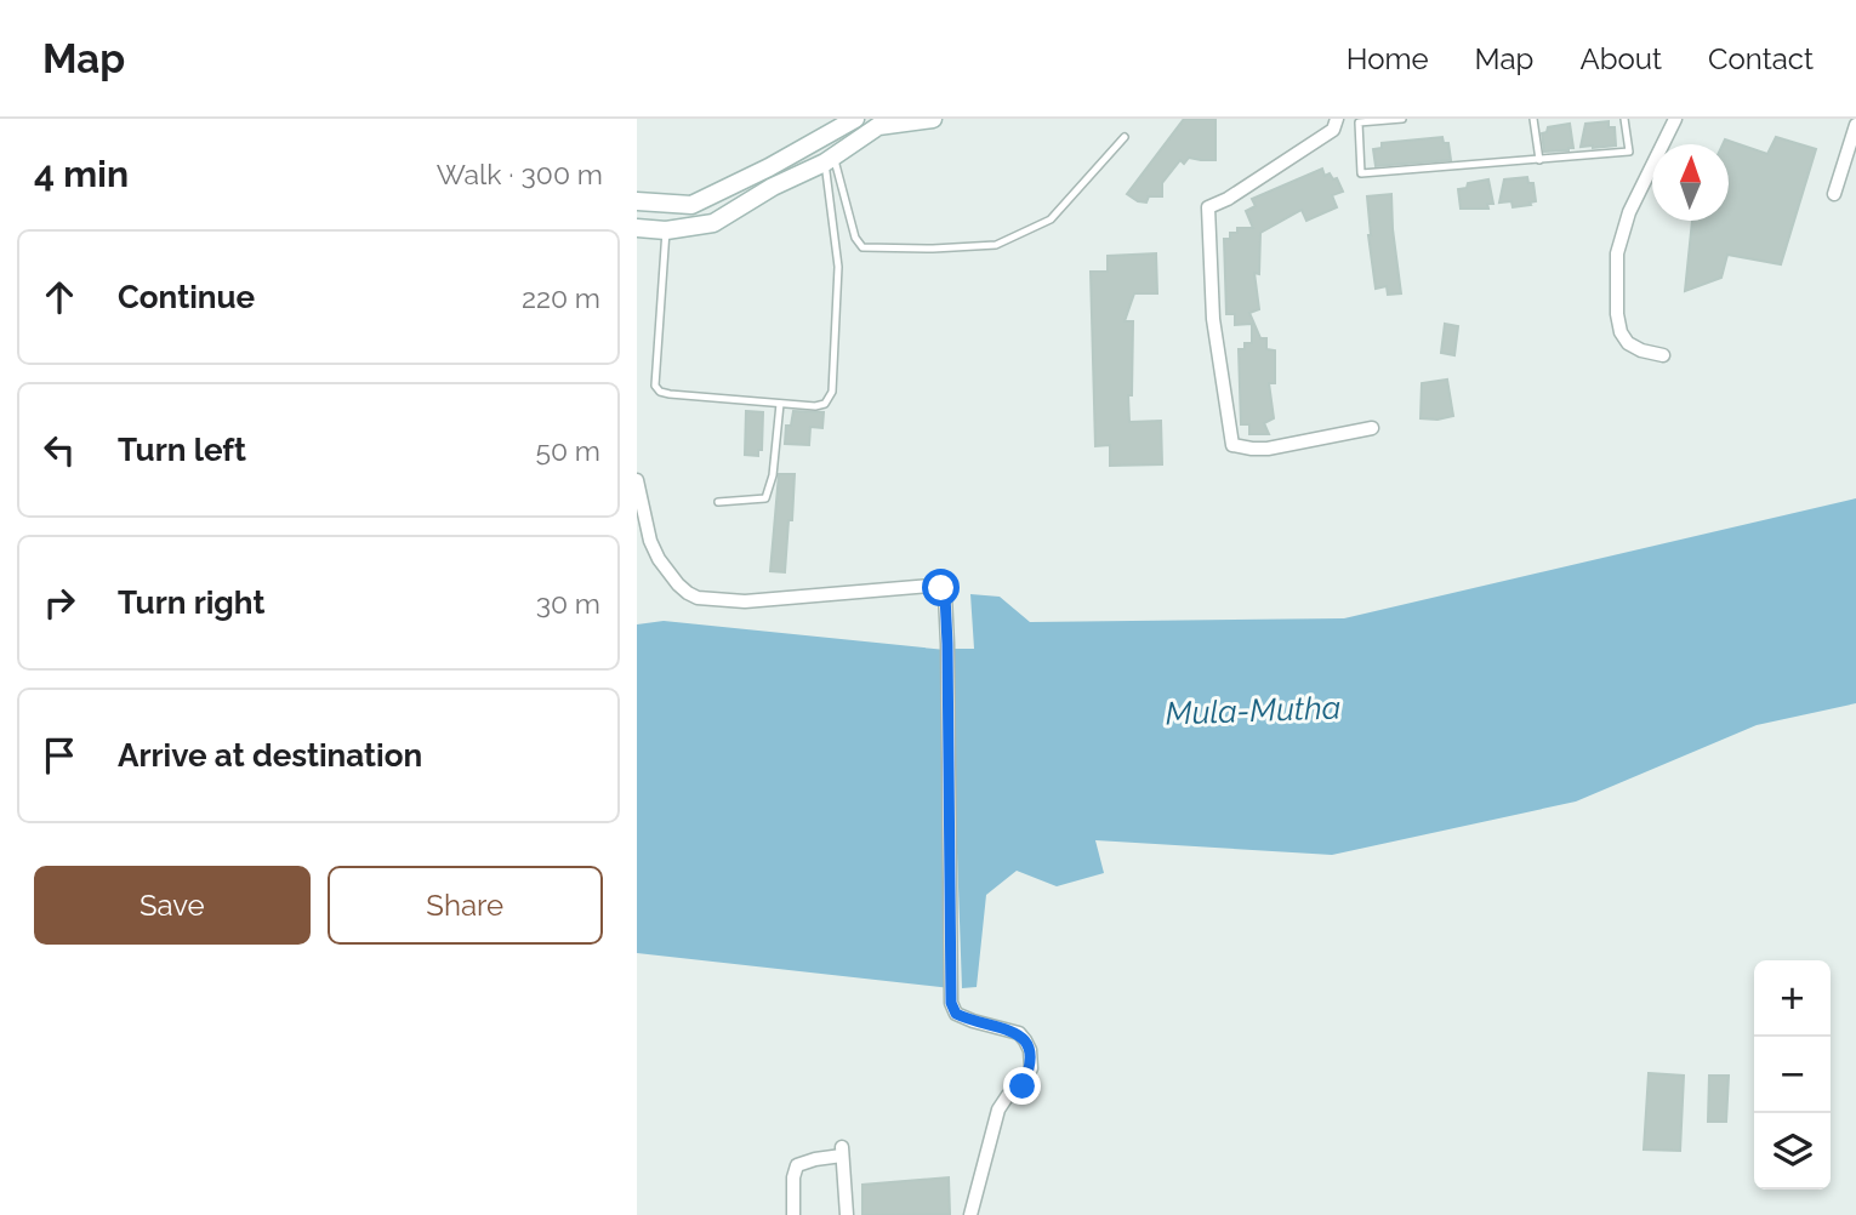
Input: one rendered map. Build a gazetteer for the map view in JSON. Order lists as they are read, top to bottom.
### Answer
{
  "water": ["Mula-Mutha"],
  "north": "top",
  "page": {
    "header": "Map",
    "nav": [
      "Home",
      "Map",
      "About",
      "Contact"
    ],
    "heading": ["4 min", "Walk · 300 m"],
    "list": [
      ["Continue", "220 m"],
      ["Turn left", "50 m"],
      ["Turn right", "30 m"],
      "Arrive at destination"
    ],
    "buttons": ["Save", "Share"],
    "map_buttons": ["+", "−"]
  }
}
